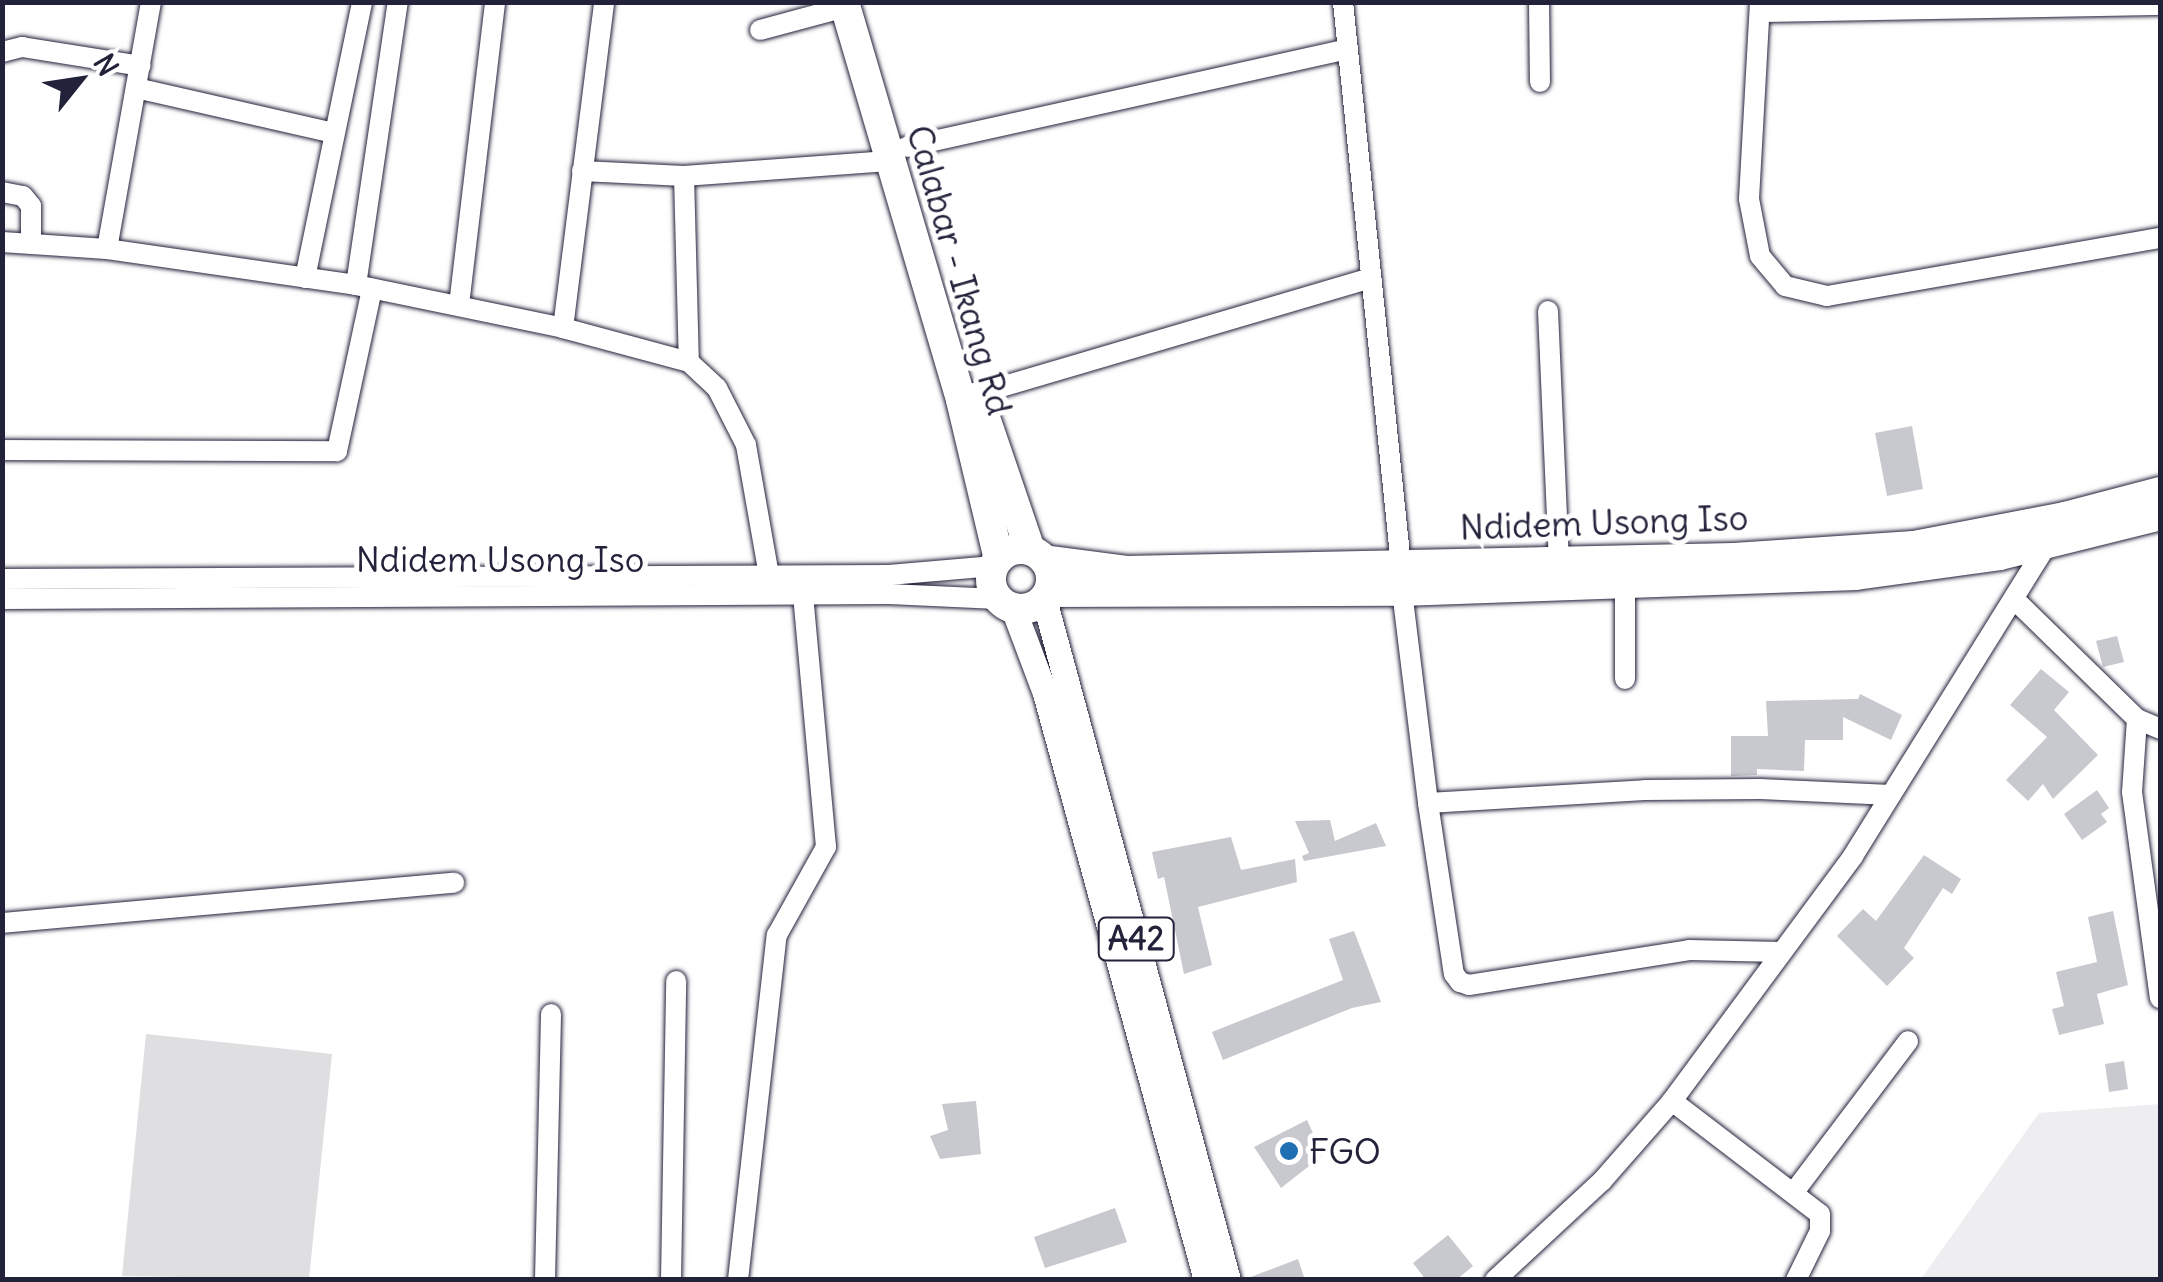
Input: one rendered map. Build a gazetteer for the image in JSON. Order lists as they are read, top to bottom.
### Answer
{
  "streets": {
    "highway": ["Calabar - Ikang Rd", "Ndidem Usong Iso"],
    "main road": ["A42"]
  },
  "crossings": [
    ["Calabar - Ikang Rd", "Ndidem Usong Iso"],
    ["Calabar - Ikang Rd", "A42"],
    ["Ndidem Usong Iso", "A42"]
  ],
  "places": ["FGO"],
  "north": "top right"
}
